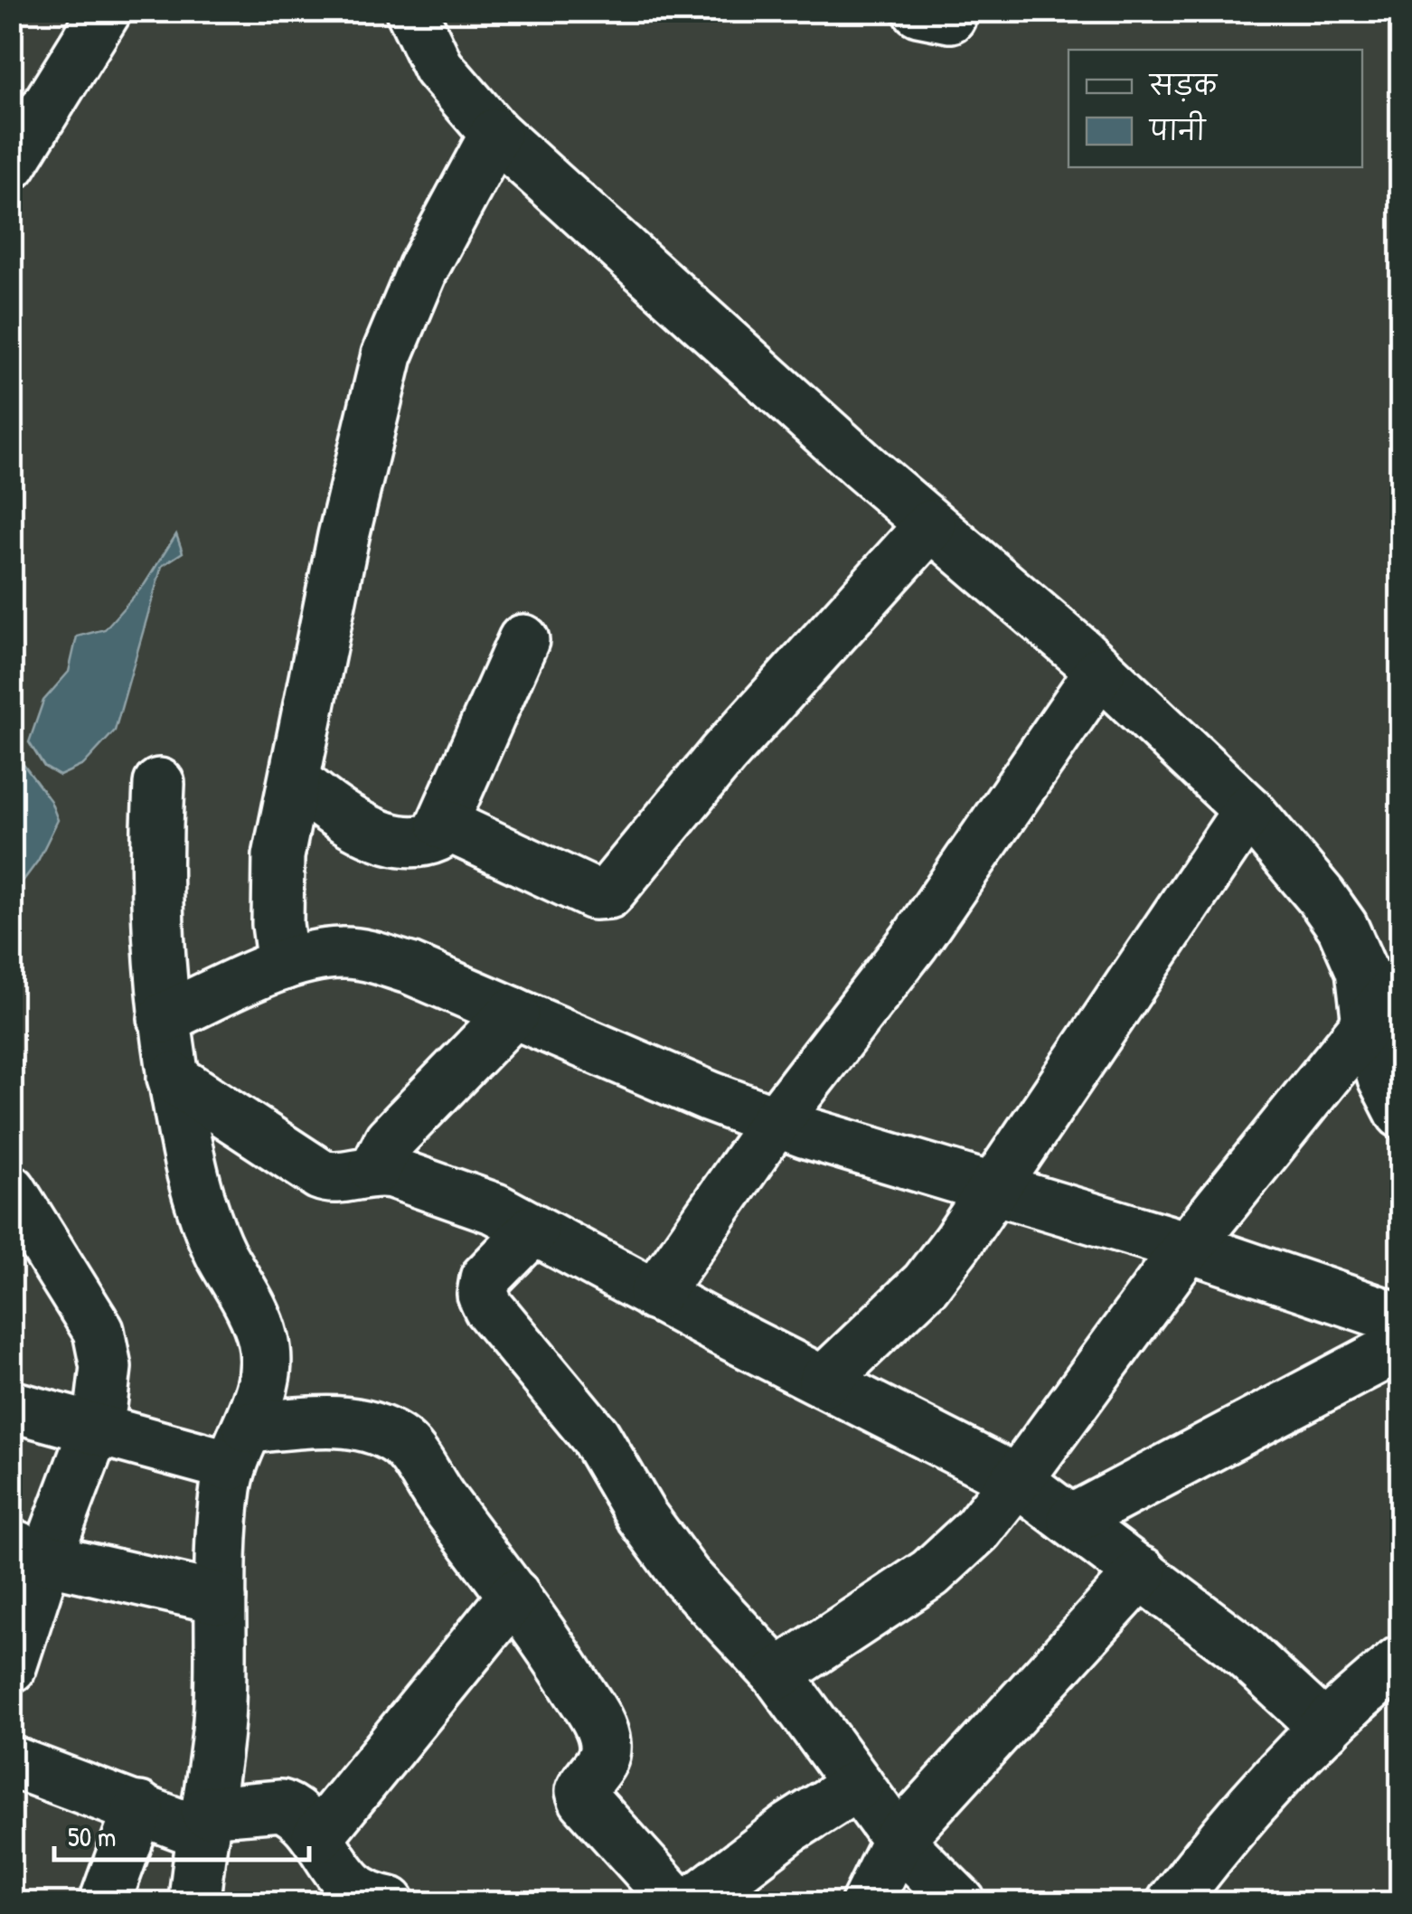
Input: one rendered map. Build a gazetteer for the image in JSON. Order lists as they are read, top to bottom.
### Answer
{
  "legend": ["सड़क", "पानी"],
  "scale_bar": "50 m"
}
